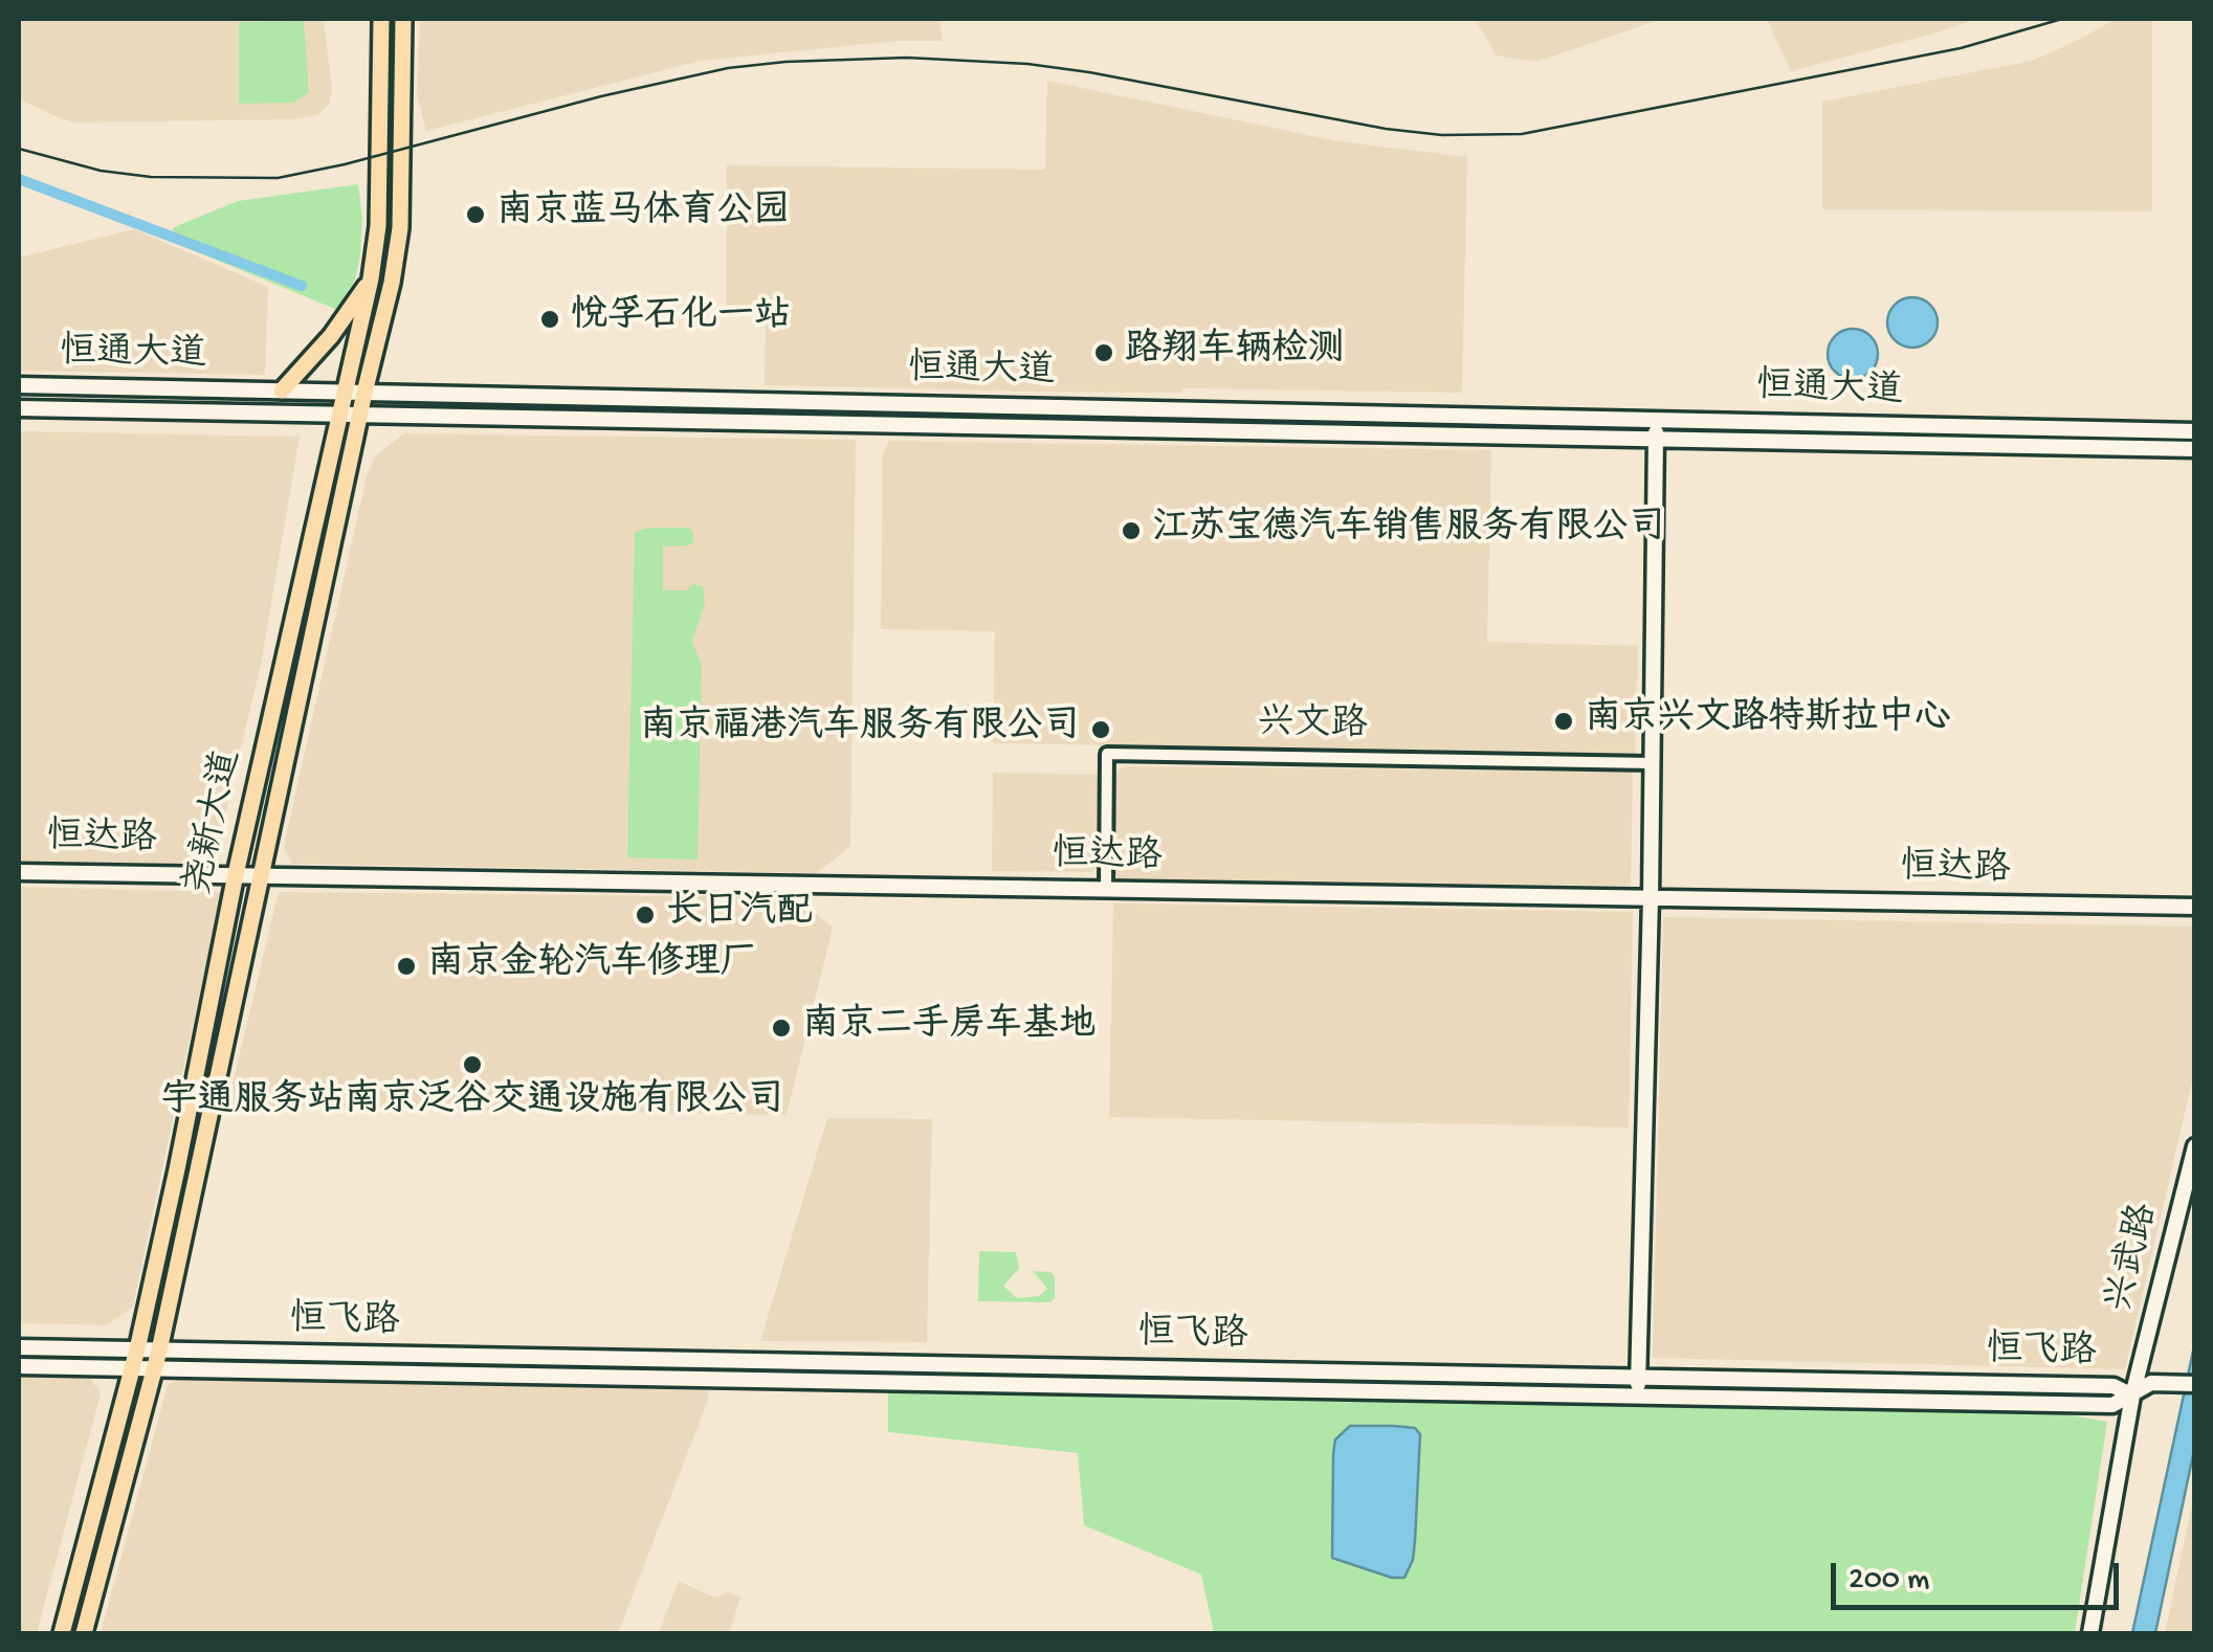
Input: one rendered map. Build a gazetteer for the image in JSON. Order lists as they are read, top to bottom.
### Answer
{
  "streets": {
    "main road": [
      "恒通大道",
      "尧新大道",
      "恒达路",
      "兴武路",
      "恒飞路"
    ],
    "street": ["兴文路"]
  },
  "crossings": [
    ["恒通大道", "尧新大道"],
    ["兴文路", "恒达路"],
    ["尧新大道", "恒达路"],
    ["尧新大道", "恒飞路"],
    ["兴武路", "恒飞路"]
  ],
  "places": [
    "南京蓝马体育公园",
    "悦孚石化一站",
    "路翔车辆检测",
    "江苏宝德汽车销售服务有限公司",
    "南京兴文路特斯拉中心",
    "南京福港汽车服务有限公司",
    "长日汽配",
    "南京金轮汽车修理厂",
    "南京二手房车基地",
    "宇通服务站南京泛谷交通设施有限公司"
  ],
  "scale_bar": "200 m"
}
